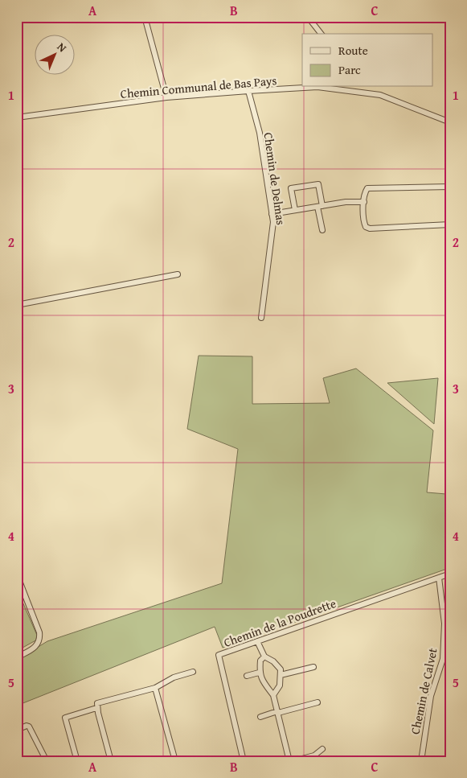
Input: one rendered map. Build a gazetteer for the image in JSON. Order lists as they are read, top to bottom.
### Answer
{
  "streets": {
    "street": [
      "Chemin Communal de Bas Pays",
      "Chemin de Delmas",
      "Chemin de la Poudrette",
      "Chemin de Calvet"
    ]
  },
  "crossings": [
    ["Chemin Communal de Bas Pays", "Chemin de Delmas"],
    ["Chemin de la Poudrette", "Chemin de Calvet"]
  ],
  "legend": ["Route", "Parc"],
  "north": "top right",
  "grid": {
    "columns": ["A", "B", "C"],
    "rows": [
      "1",
      "2",
      "3",
      "4",
      "5"
    ]
  }
}
